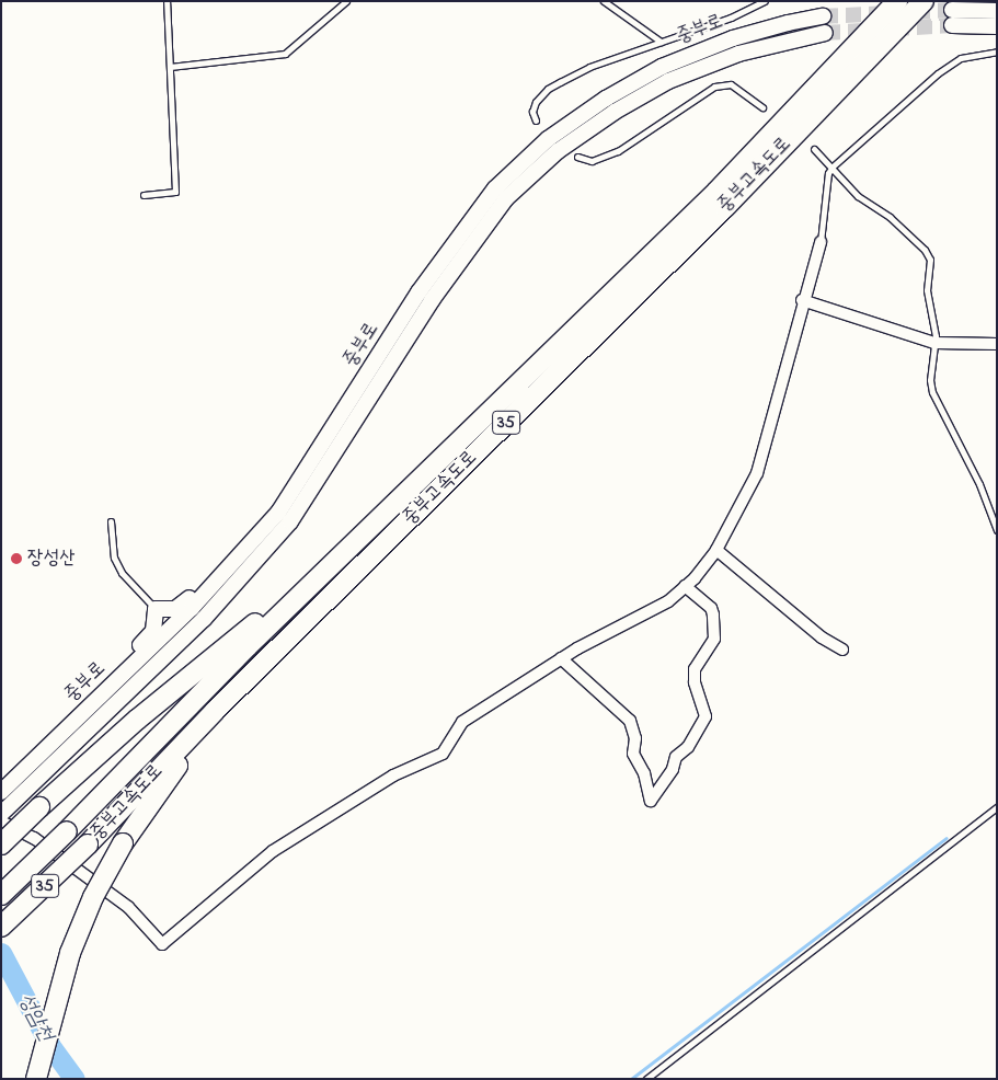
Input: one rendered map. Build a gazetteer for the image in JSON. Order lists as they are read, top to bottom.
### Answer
{
  "streets": {
    "highway": ["중부고속도로", "35"],
    "main road": ["중부로"]
  },
  "water": ["성암천"],
  "places": ["장성산"]
}
